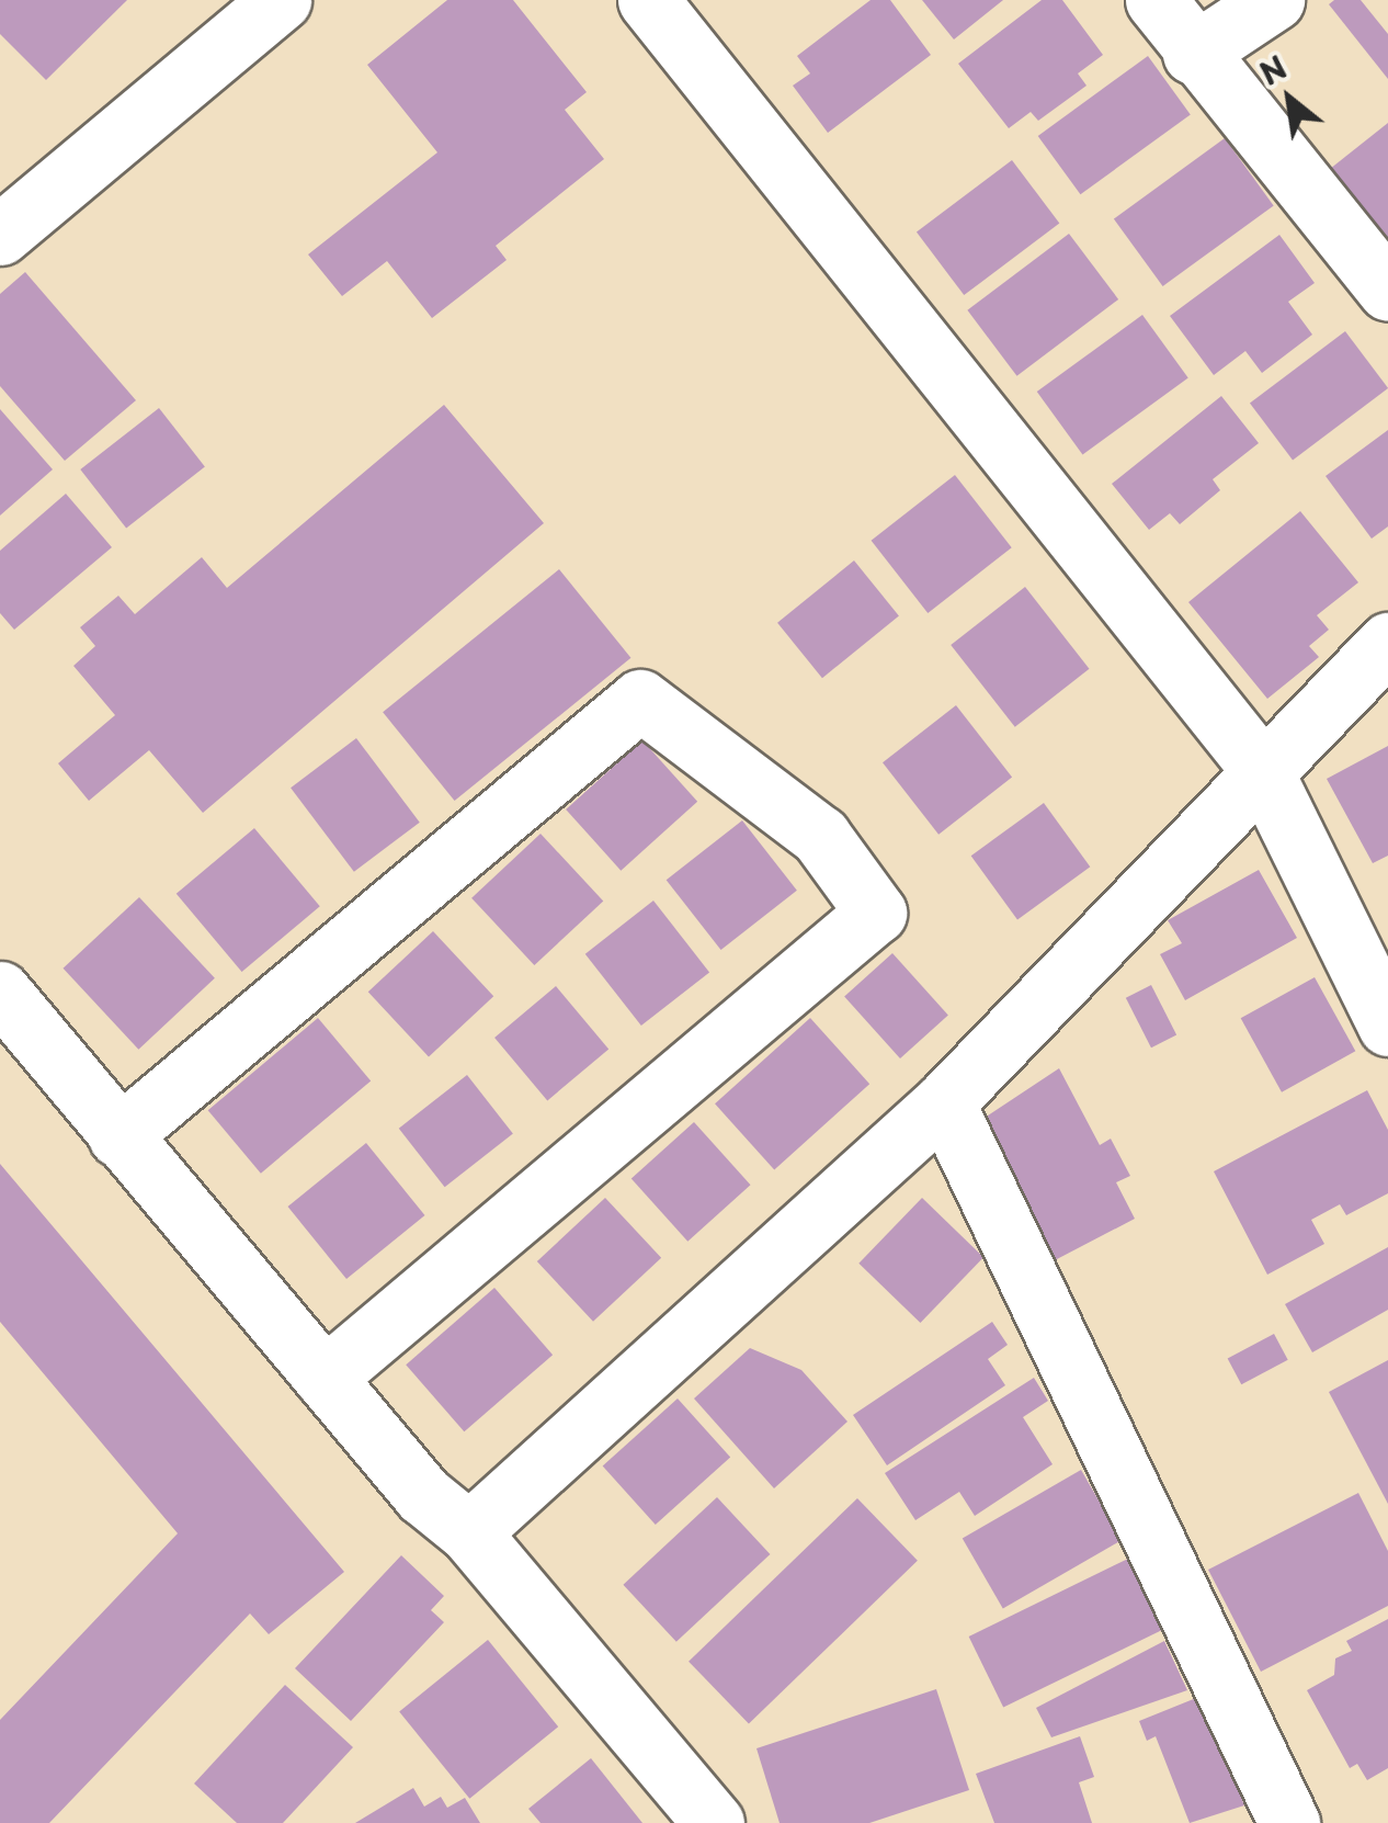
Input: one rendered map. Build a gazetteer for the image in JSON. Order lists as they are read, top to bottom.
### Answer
{
  "north": "top left"
}
